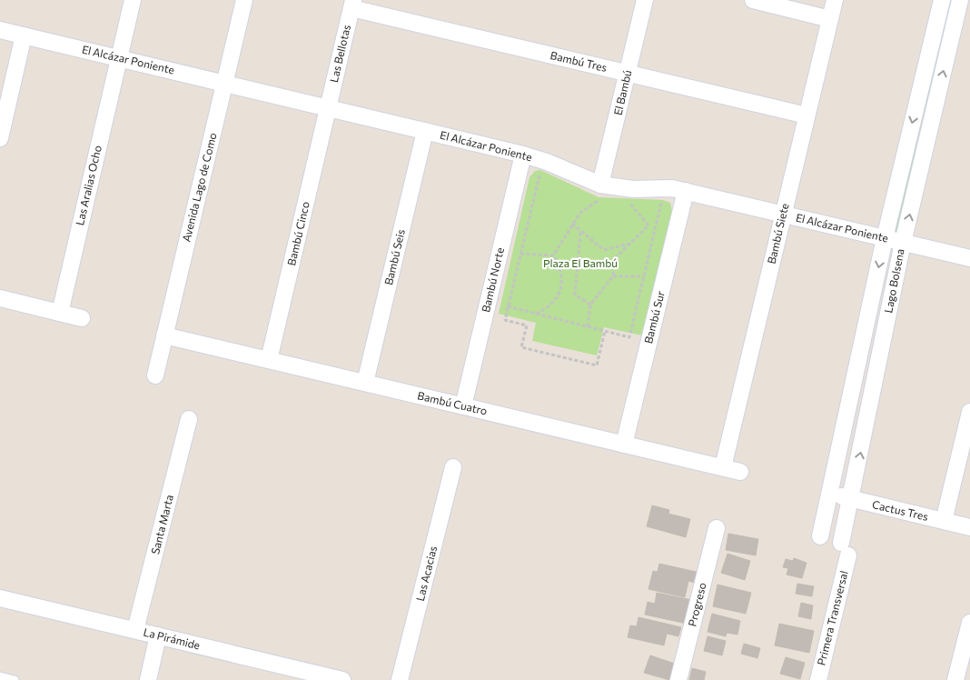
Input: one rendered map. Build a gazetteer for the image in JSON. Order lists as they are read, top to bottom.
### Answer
{
  "streets": {
    "street": [
      "Las Bellotas",
      "El Alcázar Poniente",
      "Bambú Tres",
      "El Bambú",
      "Las Aralias Ocho",
      "Avenida Lago de Como",
      "Bambú Cinco",
      "Bambú Siete",
      "Bambú Seis",
      "Bambú Norte",
      "Lago Bolsena",
      "Bambú Sur",
      "Bambú Cuatro",
      "Cactus Tres",
      "Santa Marta",
      "Las Acacias",
      "Progreso",
      "Primera Transversal",
      "La Pirámide"
    ]
  },
  "crossings": [
    ["Las Bellotas", "El Alcázar Poniente"],
    ["Las Bellotas", "Bambú Tres"],
    ["Las Bellotas", "Bambú Cinco"],
    ["El Alcázar Poniente", "El Bambú"],
    ["El Alcázar Poniente", "Las Aralias Ocho"],
    ["El Alcázar Poniente", "Avenida Lago de Como"],
    ["El Alcázar Poniente", "Bambú Cinco"],
    ["El Alcázar Poniente", "Bambú Siete"],
    ["El Alcázar Poniente", "Bambú Seis"],
    ["El Alcázar Poniente", "Bambú Norte"],
    ["El Alcázar Poniente", "Lago Bolsena"],
    ["El Alcázar Poniente", "Bambú Sur"],
    ["Bambú Tres", "El Bambú"],
    ["Bambú Tres", "Bambú Siete"],
    ["Avenida Lago de Como", "Bambú Cuatro"],
    ["Bambú Cinco", "Bambú Cuatro"],
    ["Bambú Siete", "Bambú Cuatro"],
    ["Bambú Seis", "Bambú Cuatro"],
    ["Bambú Norte", "Bambú Cuatro"],
    ["Lago Bolsena", "Cactus Tres"],
    ["Lago Bolsena", "Primera Transversal"],
    ["Bambú Sur", "Bambú Cuatro"],
    ["Santa Marta", "La Pirámide"]
  ],
  "parks": ["Plaza El Bambú"]
}
